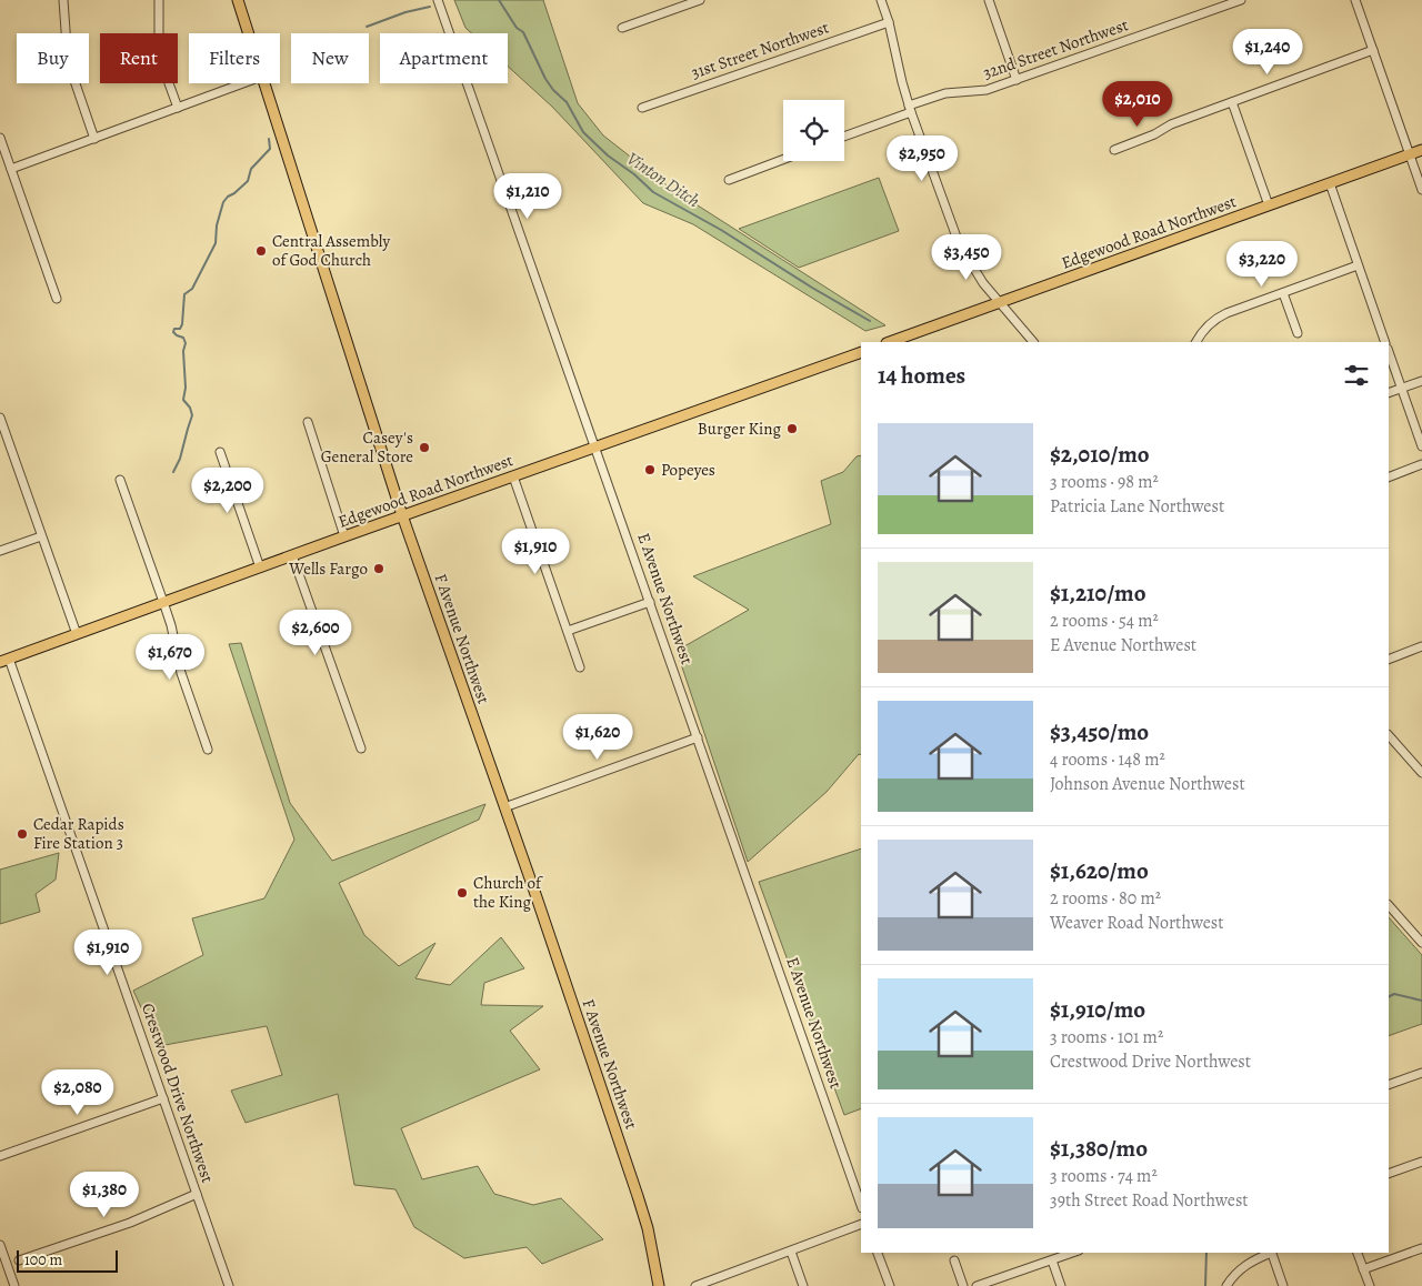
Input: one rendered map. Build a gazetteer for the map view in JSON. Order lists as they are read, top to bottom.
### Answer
{
  "streets": {
    "main road": ["Edgewood Road Northwest", "F Avenue Northwest"],
    "street": [
      "32nd Street Northwest",
      "31st Street Northwest",
      "E Avenue Northwest",
      "Crestwood Drive Northwest"
    ]
  },
  "crossings": [
    ["Edgewood Road Northwest", "E Avenue Northwest"],
    ["Edgewood Road Northwest", "F Avenue Northwest"],
    ["Edgewood Road Northwest", "Crestwood Drive Northwest"]
  ],
  "water": ["Vinton Ditch"],
  "places": [
    "Central Assembly of God Church",
    "Burger King",
    "Casey's General Store",
    "Popeyes",
    "Wells Fargo",
    "Cedar Rapids Fire Station 3",
    "Church of the King"
  ],
  "scale_bar": "100 m",
  "page": {
    "price": [
      "$1,240",
      "$2,010",
      "$2,950",
      "$1,210",
      "$3,450",
      "$3,220",
      "$2,200",
      "$1,910",
      "$2,600",
      "$1,670",
      "$1,620",
      "$1,910",
      "$2,080",
      "$1,380"
    ],
    "chip": [
      "Buy",
      "Rent",
      "Filters",
      "New",
      "Apartment"
    ],
    "heading": "14 homes",
    "list": [
      {
        "name": "$2,010/mo",
        "note": "3 rooms · 98 m² · Patricia Lane Northwest"
      },
      {
        "name": "$1,210/mo",
        "note": "2 rooms · 54 m² · E Avenue Northwest"
      },
      {
        "name": "$3,450/mo",
        "note": "4 rooms · 148 m² · Johnson Avenue Northwest"
      },
      {
        "name": "$1,620/mo",
        "note": "2 rooms · 80 m² · Weaver Road Northwest"
      },
      {
        "name": "$1,910/mo",
        "note": "3 rooms · 101 m² · Crestwood Drive Northwest"
      },
      {
        "name": "$1,380/mo",
        "note": "3 rooms · 74 m² · 39th Street Road Northwest"
      }
    ],
    "scale": "100 m"
  }
}
